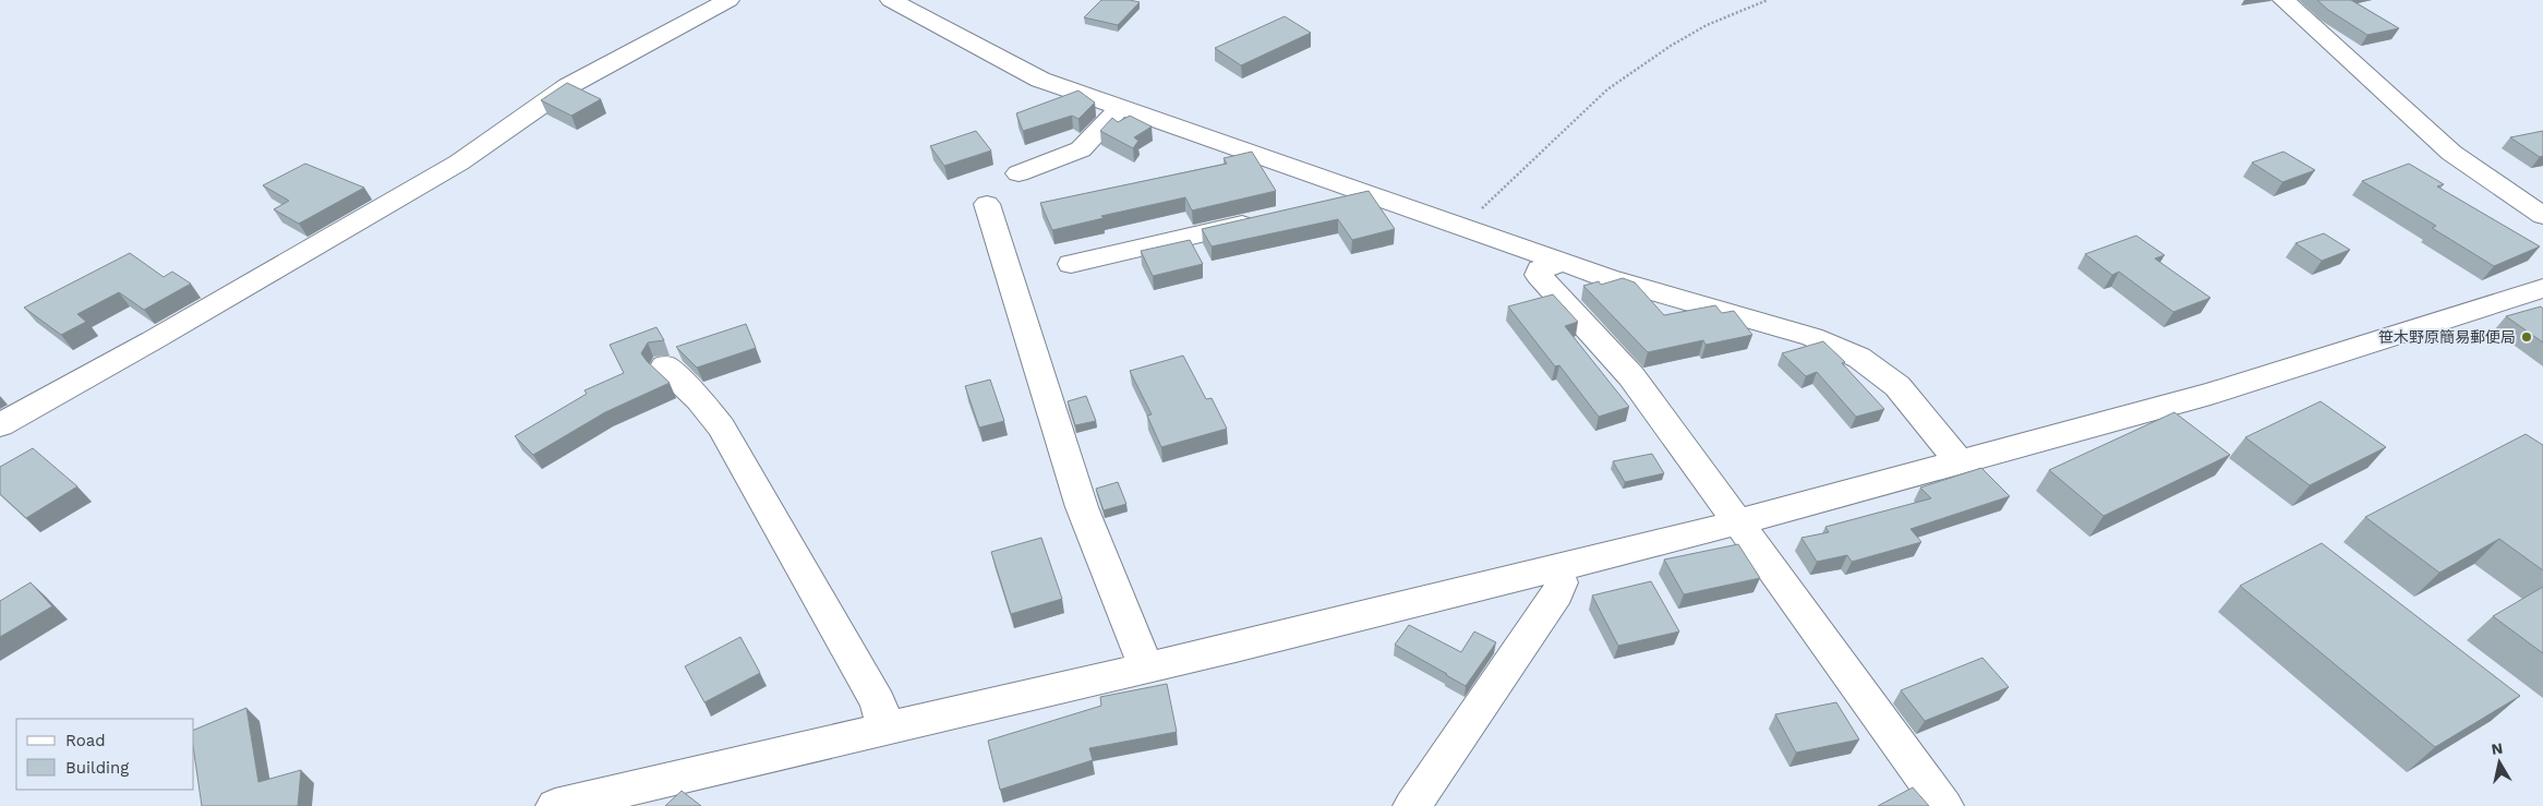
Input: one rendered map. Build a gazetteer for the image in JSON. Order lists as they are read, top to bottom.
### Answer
{
  "places": ["笹木野原簡易郵便局"],
  "legend": ["Road", "Building"],
  "north": "top"
}
